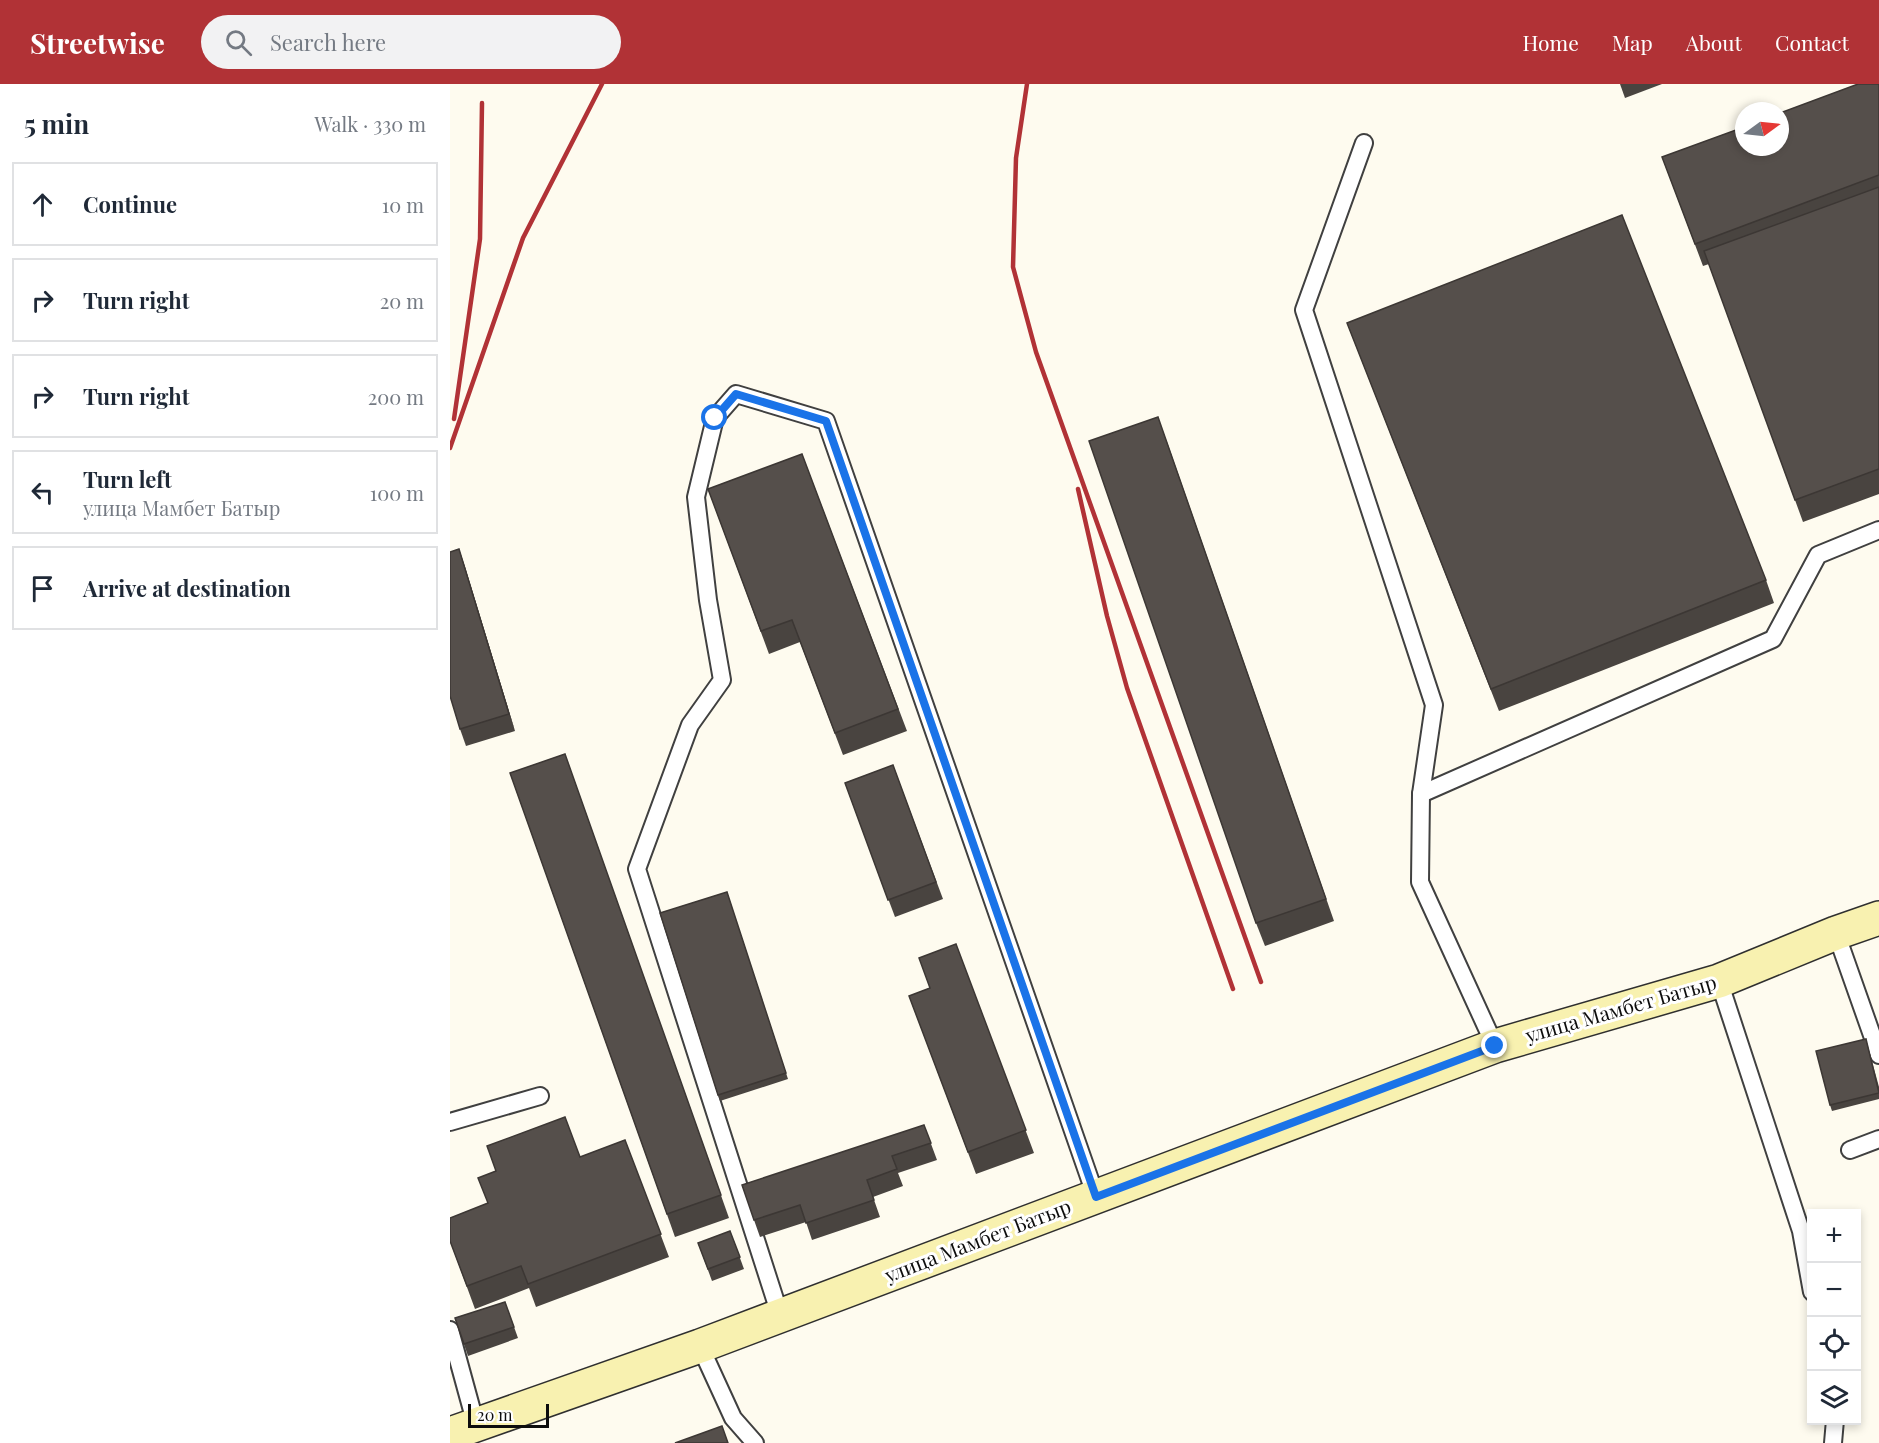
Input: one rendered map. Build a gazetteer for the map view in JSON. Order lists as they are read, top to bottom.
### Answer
{
  "streets": {
    "main road": ["улица Мамбет Батыр"]
  },
  "scale_bar": "20 m",
  "north": "right",
  "page": {
    "header": "Streetwise",
    "search": "Search here",
    "nav": [
      "Home",
      "Map",
      "About",
      "Contact"
    ],
    "heading": ["5 min", "Walk · 330 m"],
    "list": [
      ["Continue", "10 m"],
      ["Turn right", "20 m"],
      ["Turn right", "200 m"],
      ["Turn left", "улица Мамбет Батыр", "100 m"],
      "Arrive at destination"
    ],
    "map_buttons": ["+", "−"],
    "scale": "20 m"
  }
}
